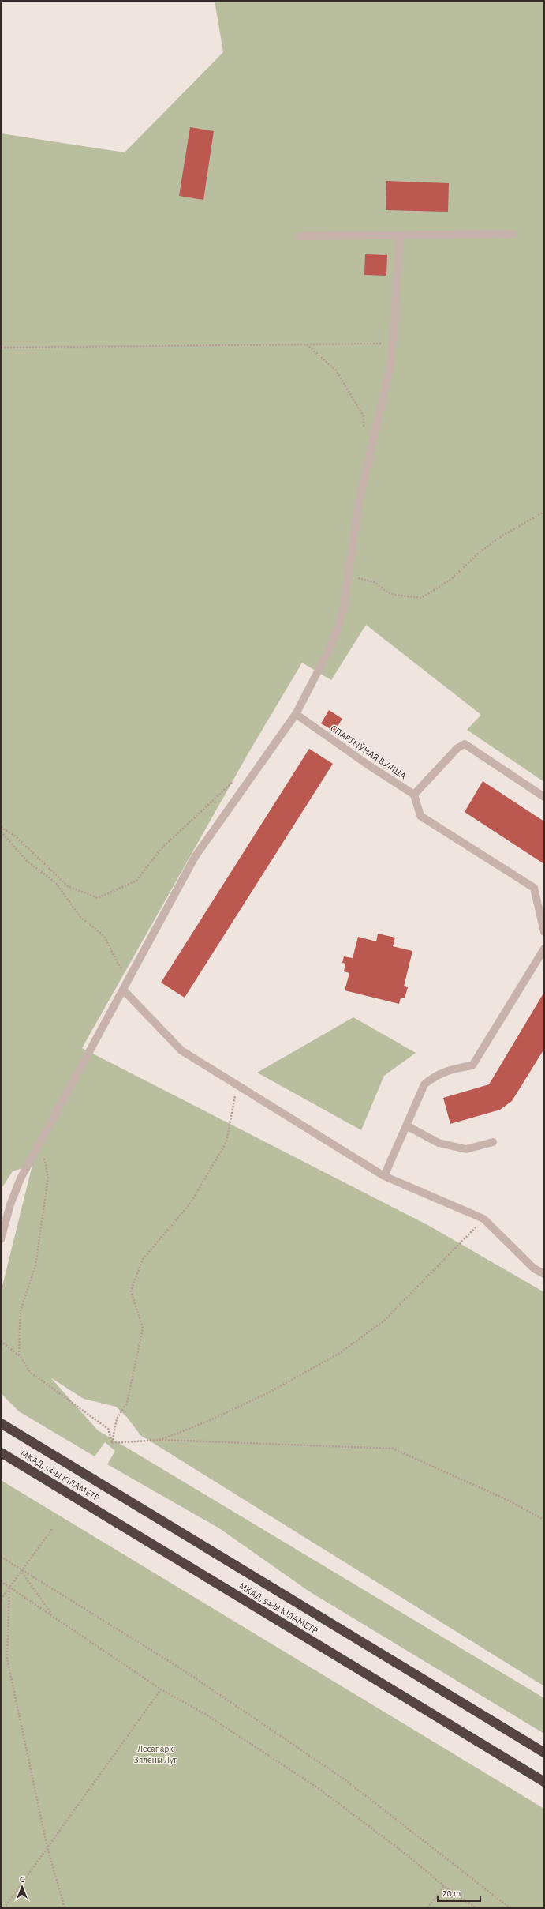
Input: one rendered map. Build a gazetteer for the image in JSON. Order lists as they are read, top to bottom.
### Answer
{
  "streets": {
    "highway": ["МКАД, 54-Ы КІЛАМЕТР"],
    "street": ["СПАРТЫЎНАЯ ВУЛІЦА"]
  },
  "parks": ["Лесапарк Зялёны Луг"],
  "scale_bar": "20 m",
  "north": "top"
}
